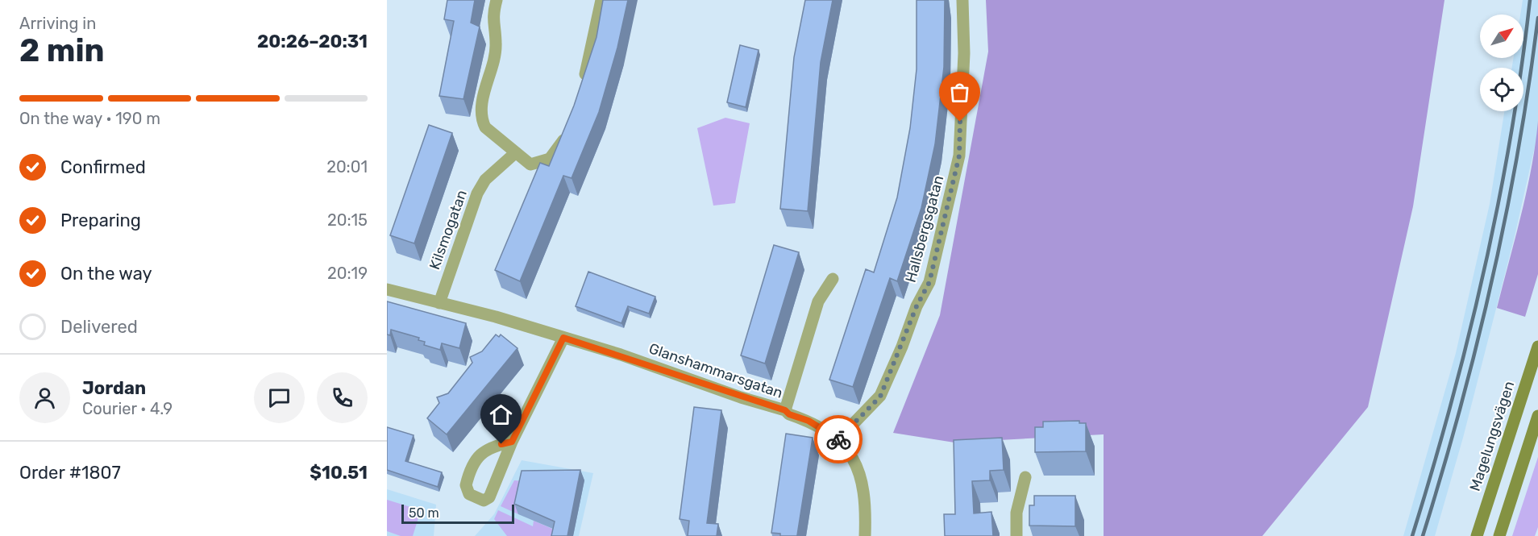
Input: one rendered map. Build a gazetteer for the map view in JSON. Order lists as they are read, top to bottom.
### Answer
{
  "streets": {
    "main road": ["Magelungsvägen"],
    "street": ["Hallsbergsgatan", "Kilsmogatan", "Glanshammarsgatan"]
  },
  "crossings": [
    ["Hallsbergsgatan", "Glanshammarsgatan"],
    ["Kilsmogatan", "Glanshammarsgatan"]
  ],
  "scale_bar": "50 m",
  "north": "top right",
  "page": {
    "heading": ["2 min", "Arriving in", "20:26–20:31"],
    "panel": [
      "Jordan",
      "Courier · 4.9",
      "Order #1807",
      "$10.51"
    ],
    "bar": "On the way · 190 m",
    "list": [
      ["Confirmed", "20:01"],
      ["Preparing", "20:15"],
      ["On the way", "20:19"],
      "Delivered"
    ],
    "scale": "50 m"
  }
}
